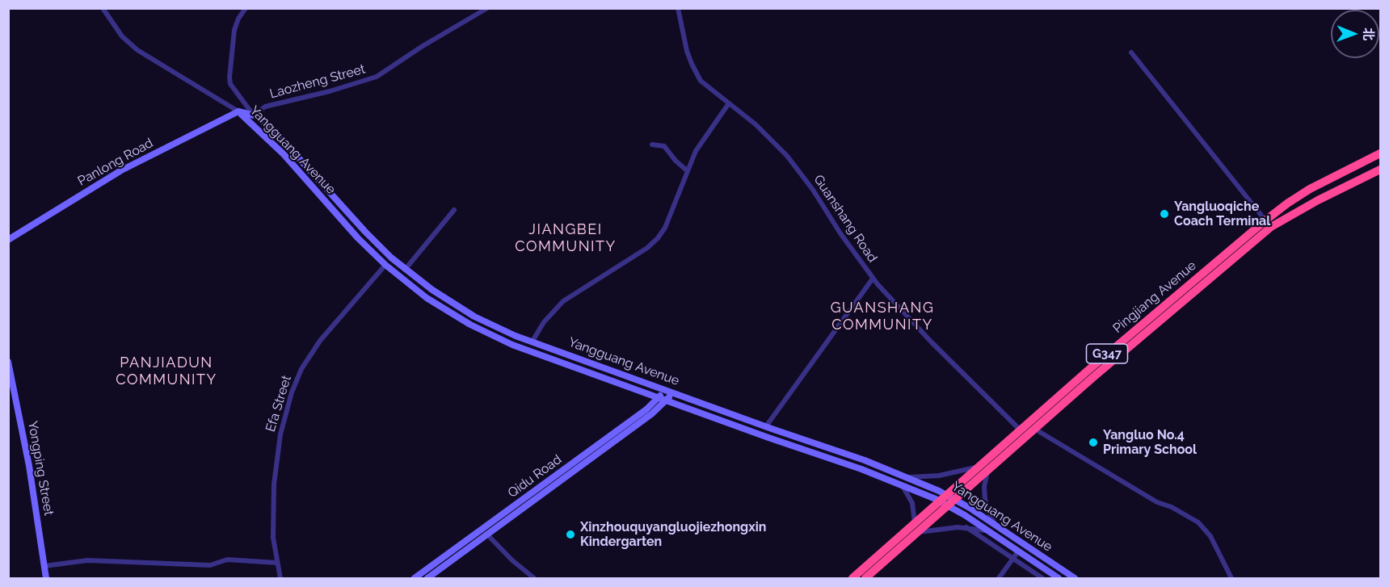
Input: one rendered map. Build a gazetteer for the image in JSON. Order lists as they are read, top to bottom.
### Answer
{
  "streets": {
    "highway": ["Pingjiang Avenue", "G347"],
    "street": [
      "Laozheng Street",
      "Yangguang Avenue",
      "Panlong Road",
      "Guanshang Road",
      "Efa Street",
      "Yongping Street",
      "Qidu Road"
    ]
  },
  "crossings": [
    ["Laozheng Street", "Yangguang Avenue"],
    ["Yangguang Avenue", "Panlong Road"],
    ["Yangguang Avenue", "Pingjiang Avenue"],
    ["Yangguang Avenue", "Efa Street"],
    ["Yangguang Avenue", "Qidu Road"],
    ["Guanshang Road", "Pingjiang Avenue"]
  ],
  "districts": ["JIANGBEI COMMUNITY", "GUANSHANG COMMUNITY", "PANJIADUN COMMUNITY"],
  "places": ["Yangluoqiche Coach Terminal", "Yangluo No.4 Primary School", "Xinzhouquyangluojiezhongxin Kindergarten"],
  "north": "right"
}
